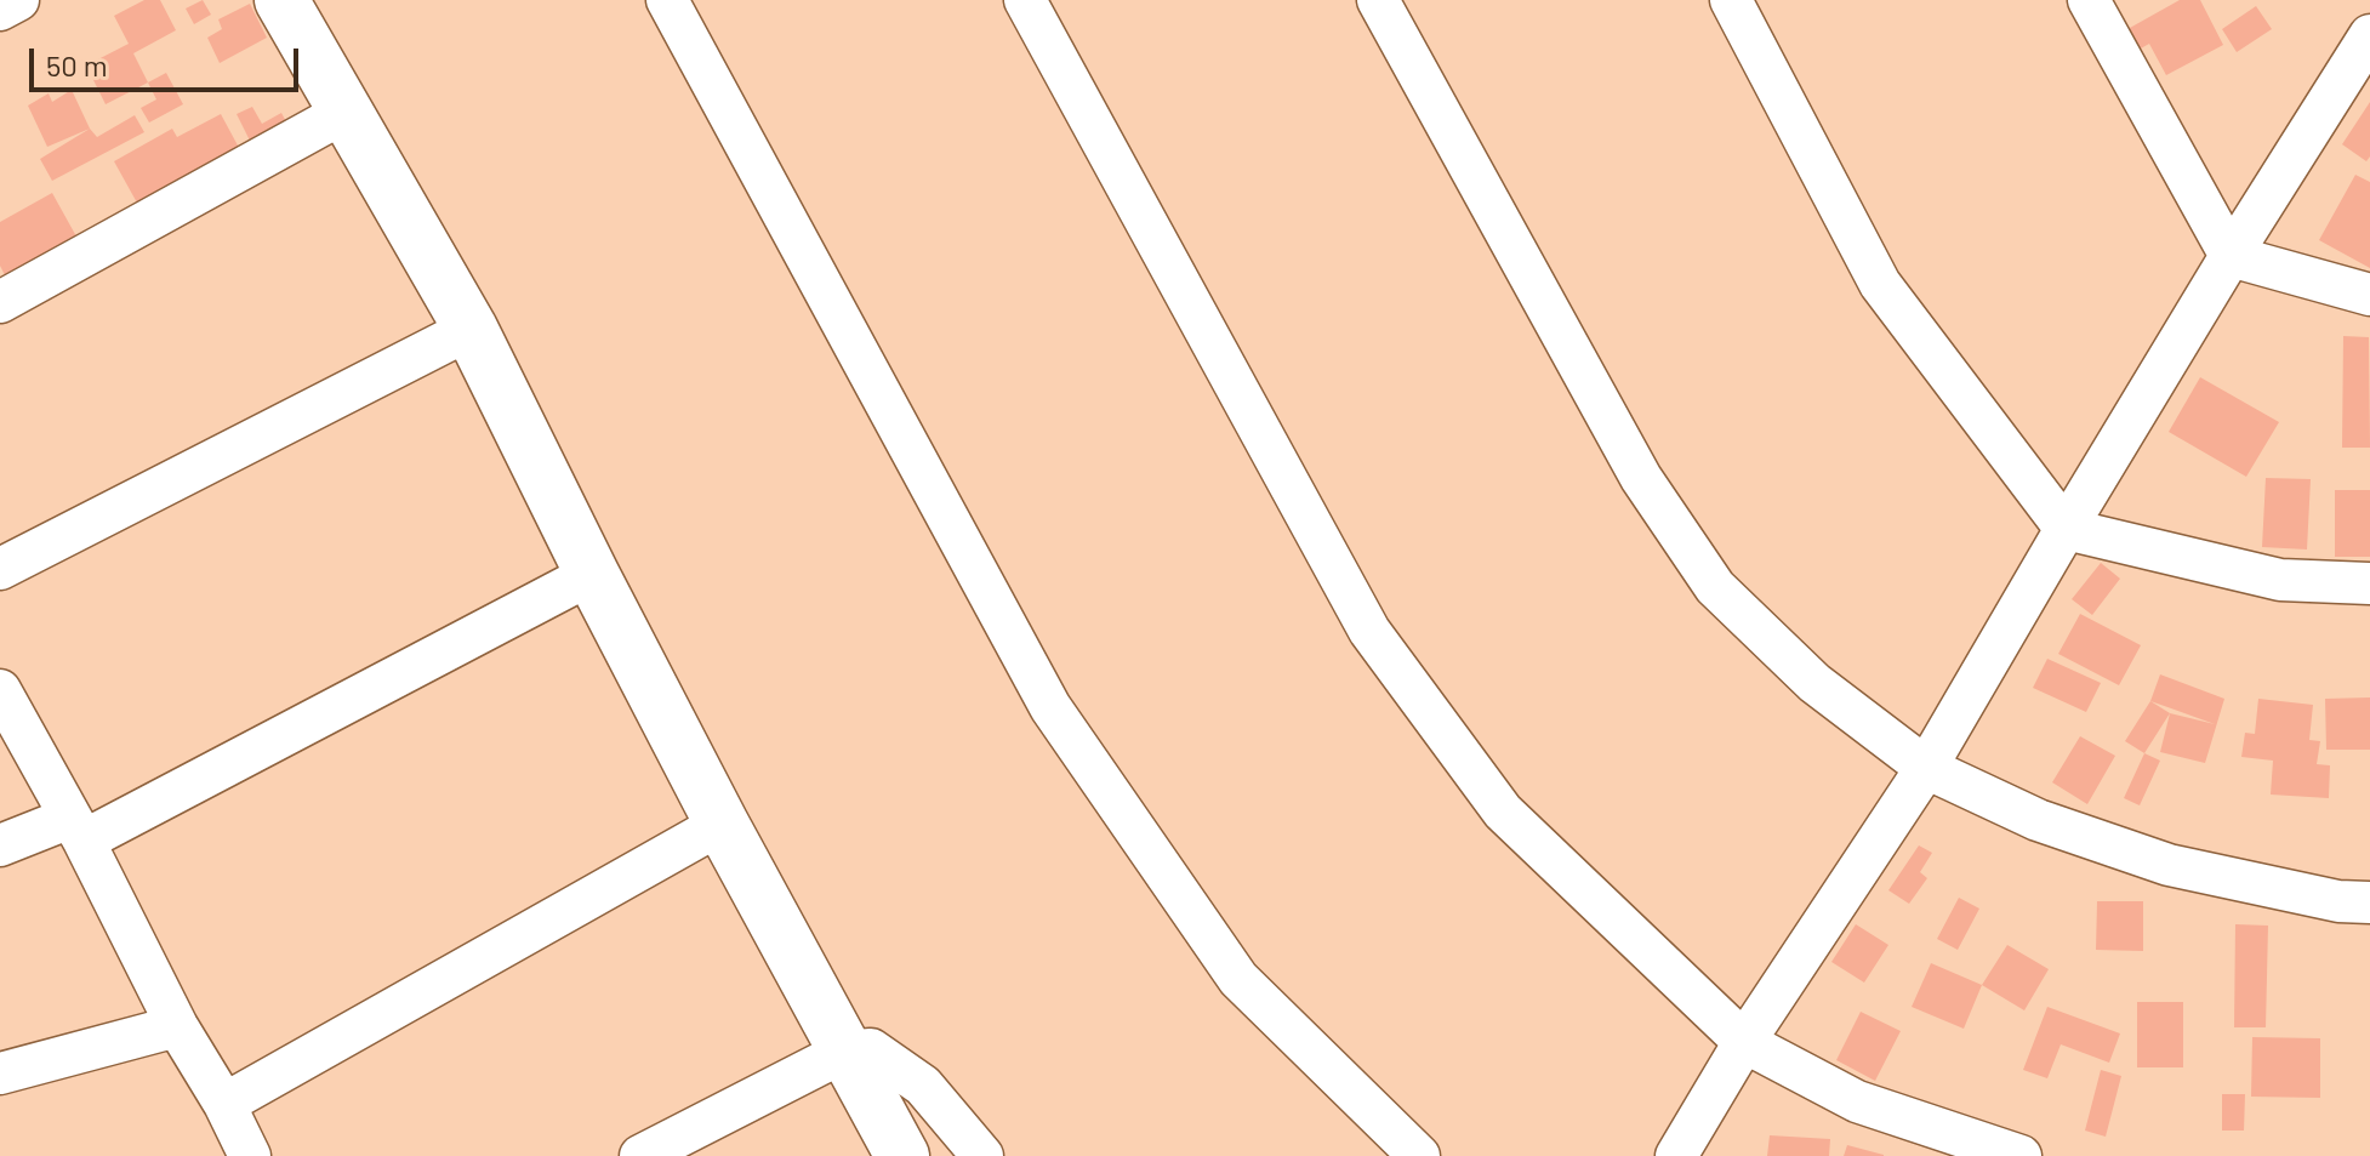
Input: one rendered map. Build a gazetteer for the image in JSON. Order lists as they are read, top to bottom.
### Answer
{
  "scale_bar": "50 m"
}
